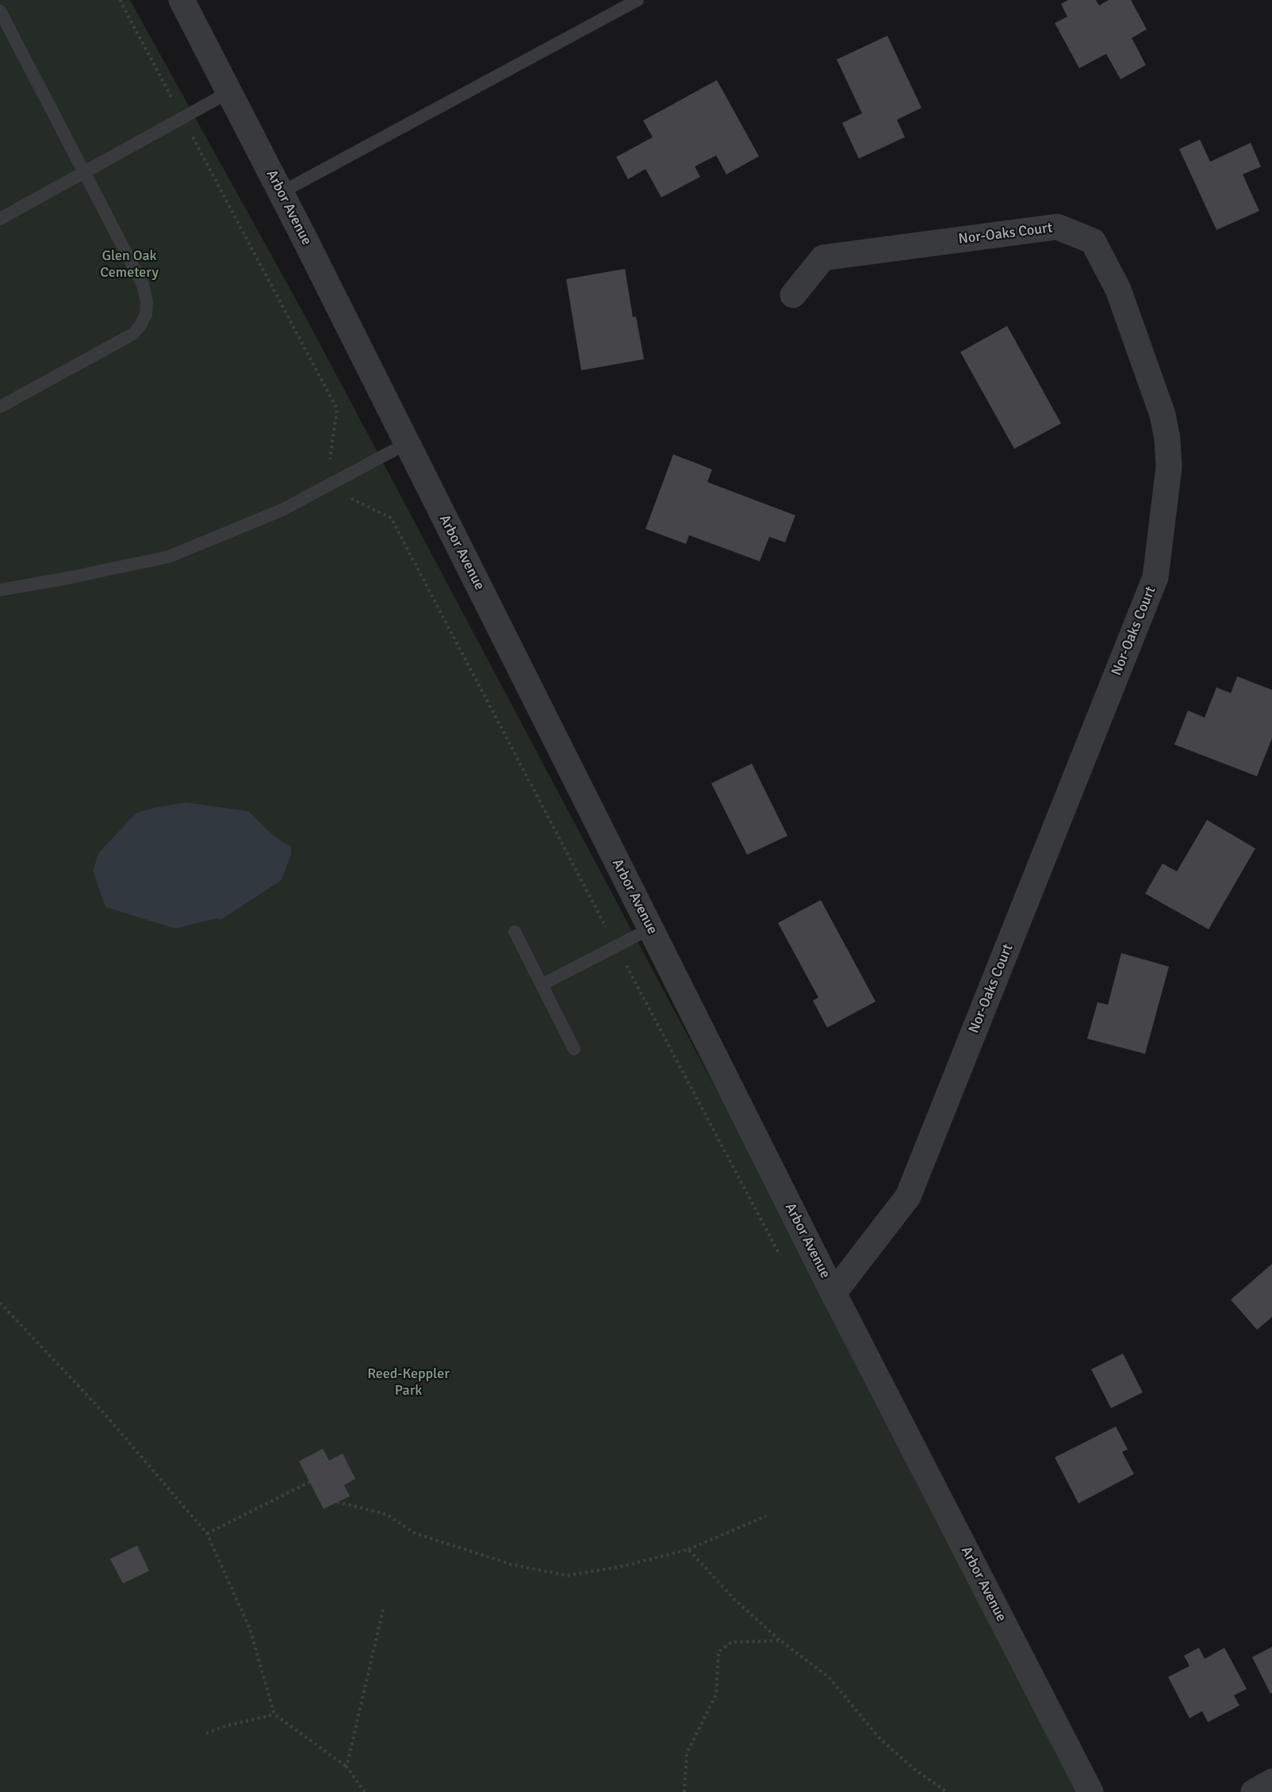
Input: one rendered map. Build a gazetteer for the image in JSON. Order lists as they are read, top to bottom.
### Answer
{
  "streets": {
    "street": ["Arbor Avenue", "Nor-Oaks Court"]
  },
  "crossings": [
    ["Arbor Avenue", "Nor-Oaks Court"]
  ],
  "parks": ["Glen Oak Cemetery", "Reed-Keppler Park"]
}
